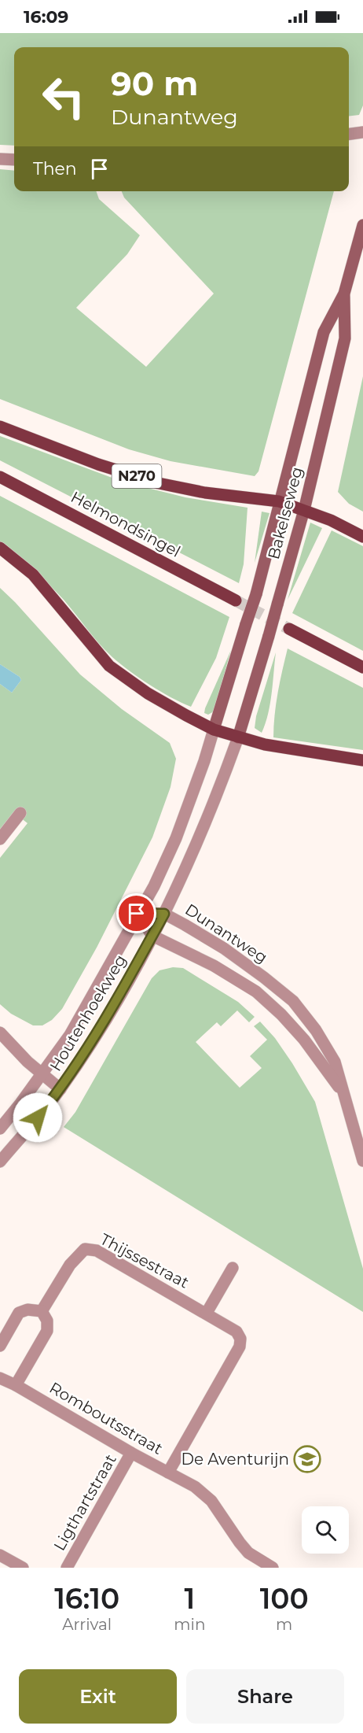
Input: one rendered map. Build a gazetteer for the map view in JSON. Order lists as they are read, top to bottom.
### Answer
{
  "streets": {
    "main road": ["N270", "Bakelseweg", "Helmondsingel"],
    "street": [
      "Dunantweg",
      "Houtenhoekweg",
      "Thijssestraat",
      "Romboutsstraat",
      "Ligthartstraat"
    ]
  },
  "crossings": [
    ["N270", "Bakelseweg"],
    ["Bakelseweg", "Houtenhoekweg"],
    ["Dunantweg", "Houtenhoekweg"],
    ["Thijssestraat", "Romboutsstraat"],
    ["Romboutsstraat", "Ligthartstraat"]
  ],
  "places": {
    "school or university": ["De Aventurijn"]
  },
  "page": {
    "status": "16:09",
    "turn": ["90 m", "Dunantweg"],
    "then": "Then",
    "eta": [
      "16:10",
      "Arrival",
      "1",
      "min",
      "100",
      "m"
    ],
    "buttons": ["Exit", "Share"]
  }
}
